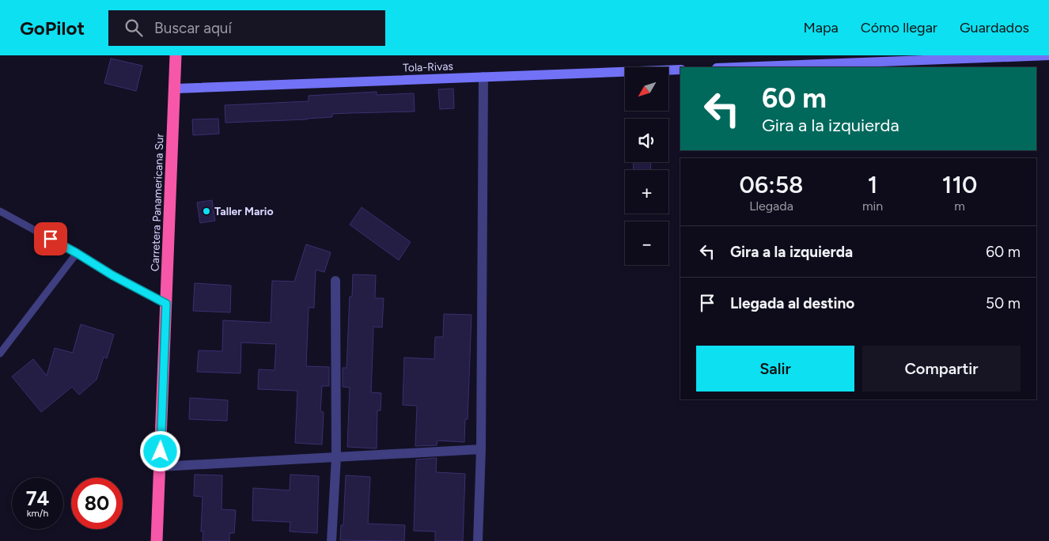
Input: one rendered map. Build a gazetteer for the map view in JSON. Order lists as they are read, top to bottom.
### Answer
{
  "streets": {
    "highway": ["Carretera Panamericana Sur"],
    "main road": ["Tola-Rivas"]
  },
  "crossings": [
    ["Tola-Rivas", "Carretera Panamericana Sur"]
  ],
  "places": ["Taller Mario"],
  "north": "bottom left",
  "page": {
    "header": "GoPilot",
    "search": "Buscar aquí",
    "nav": ["Mapa", "Cómo llegar", "Guardados"],
    "map_buttons": ["+", "−"],
    "turn": ["60 m", "Gira a la izquierda"],
    "eta": [
      "06:58",
      "Llegada",
      "1",
      "min",
      "110",
      "m"
    ],
    "list": [
      {
        "name": "Gira a la izquierda",
        "value": "60 m"
      },
      {
        "name": "Llegada al destino",
        "value": "50 m"
      }
    ],
    "buttons": ["Salir", "Compartir"],
    "speed": "74 km/h",
    "limit": "80"
  }
}
